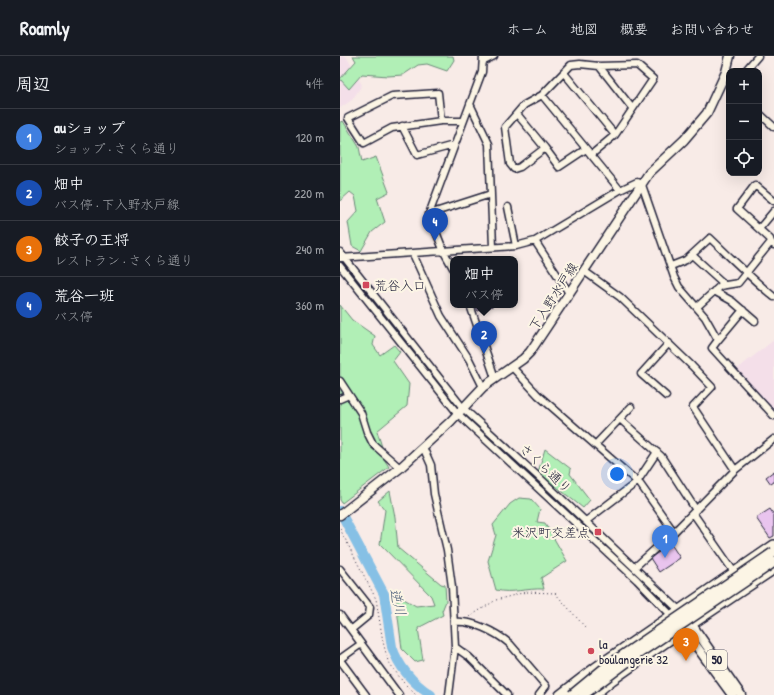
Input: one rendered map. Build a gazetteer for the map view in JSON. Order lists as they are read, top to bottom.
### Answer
{
  "streets": {
    "main road": ["下入野水戸線", "さくら通り", "50"]
  },
  "crossings": [
    ["下入野水戸線", "さくら通り"]
  ],
  "water": ["逆川"],
  "places": {
    "transit": ["荒谷入口", "米沢町交差点"],
    "other": ["la boulangerie 32"]
  },
  "page": {
    "header": "Roamly",
    "nav": [
      "ホーム",
      "地図",
      "概要",
      "お問い合わせ"
    ],
    "heading": ["周辺", "4件"],
    "map_buttons": ["+", "−"],
    "list": [
      {
        "mark": "1",
        "name": "auショップ",
        "note": "ショップ · さくら通り",
        "value": "120 m"
      },
      {
        "mark": "2",
        "name": "畑中",
        "note": "バス停 · 下入野水戸線",
        "value": "220 m"
      },
      {
        "mark": "3",
        "name": "餃子の王将",
        "note": "レストラン · さくら通り",
        "value": "240 m"
      },
      {
        "mark": "4",
        "name": "荒谷一班",
        "note": "バス停",
        "value": "360 m"
      }
    ],
    "pins": [
      "4",
      "2",
      "1",
      "3"
    ],
    "popup": ["畑中", "バス停"]
  }
}
